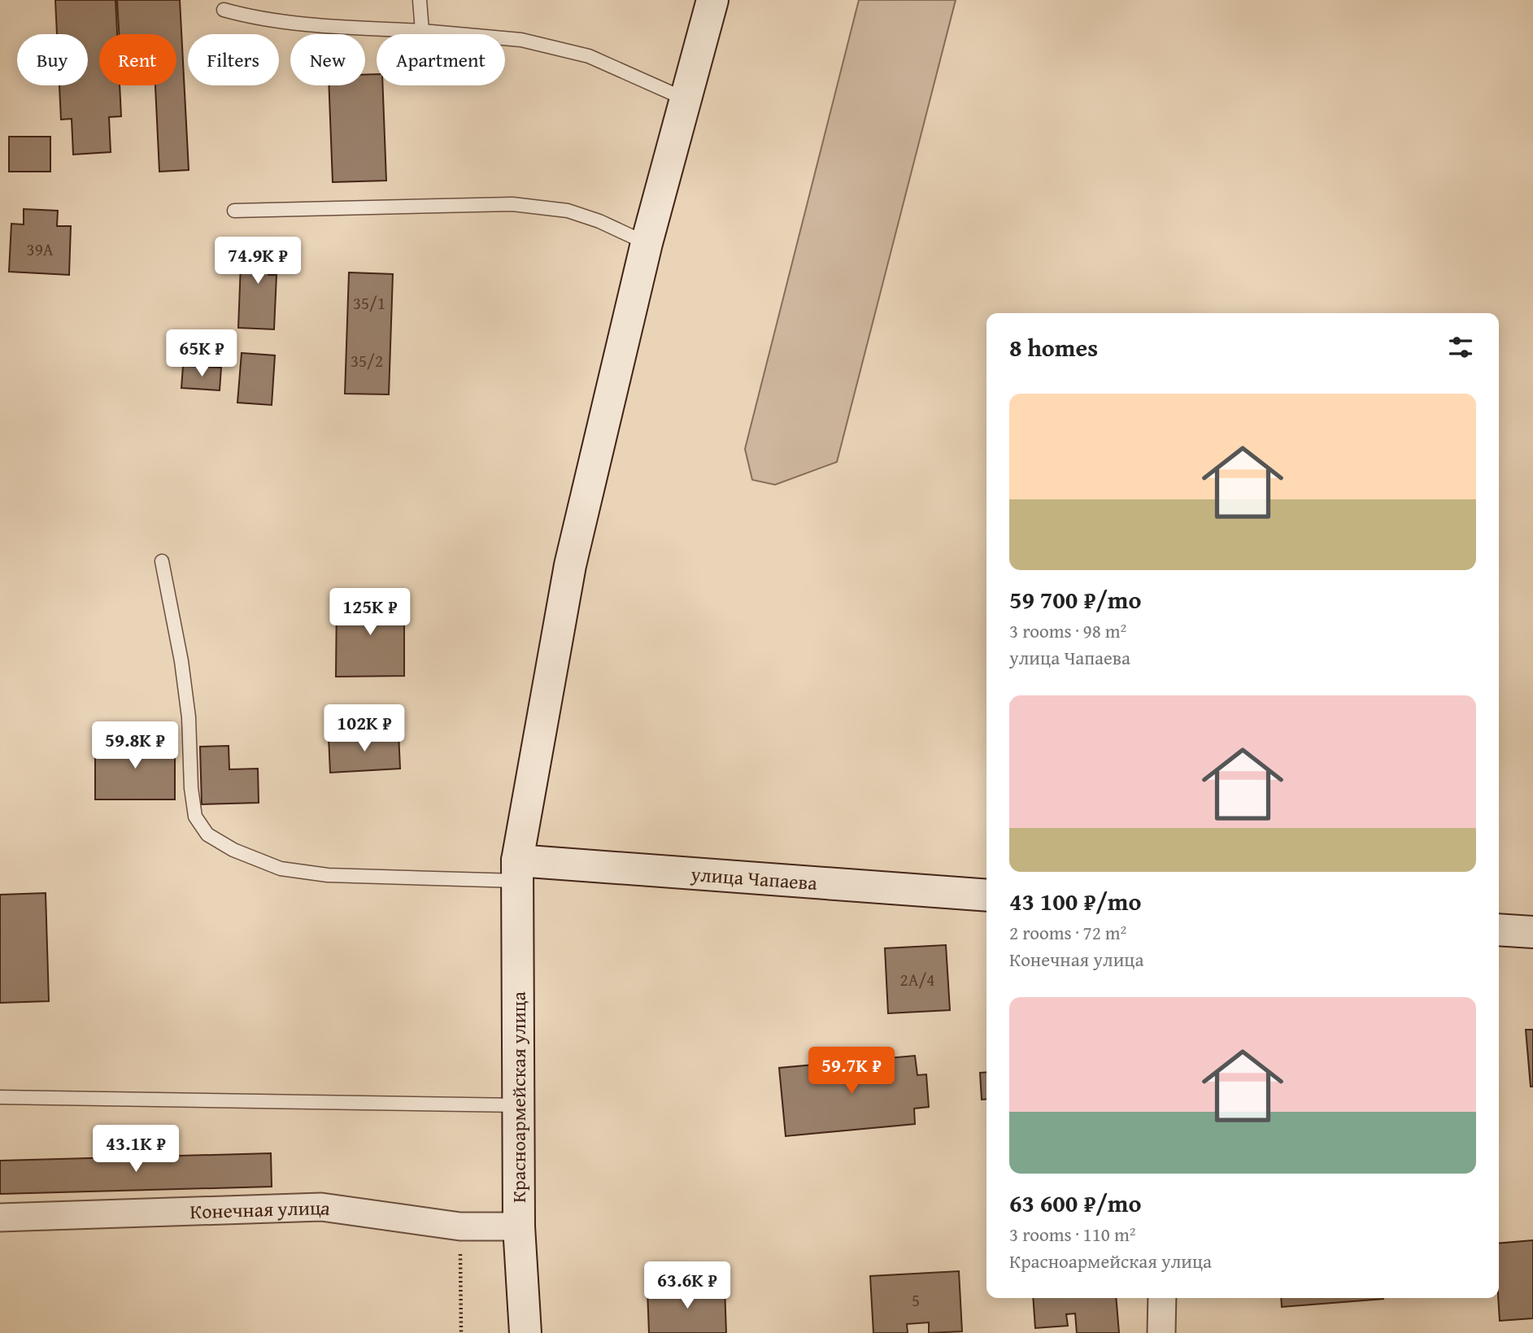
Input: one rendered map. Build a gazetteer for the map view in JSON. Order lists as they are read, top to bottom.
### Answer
{
  "streets": {
    "main road": ["улица Чапаева", "Красноармейская улица"],
    "street": ["Конечная улица"]
  },
  "crossings": [
    ["улица Чапаева", "Красноармейская улица"],
    ["Красноармейская улица", "Конечная улица"]
  ],
  "house_numbers": [
    "39А",
    "35/1",
    "35/2",
    "2А/4",
    "5"
  ],
  "page": {
    "chip": [
      "Buy",
      "Rent",
      "Filters",
      "New",
      "Apartment"
    ],
    "price": [
      "74.9K ₽",
      "65K ₽",
      "125K ₽",
      "102K ₽",
      "59.8K ₽",
      "59.7K ₽",
      "43.1K ₽",
      "63.6K ₽"
    ],
    "heading": "8 homes",
    "list": [
      {
        "name": "59 700 ₽/mo",
        "note": "3 rooms · 98 m² · улица Чапаева"
      },
      {
        "name": "43 100 ₽/mo",
        "note": "2 rooms · 72 m² · Конечная улица"
      },
      {
        "name": "63 600 ₽/mo",
        "note": "3 rooms · 110 m² · Красноармейская улица"
      }
    ]
  }
}
